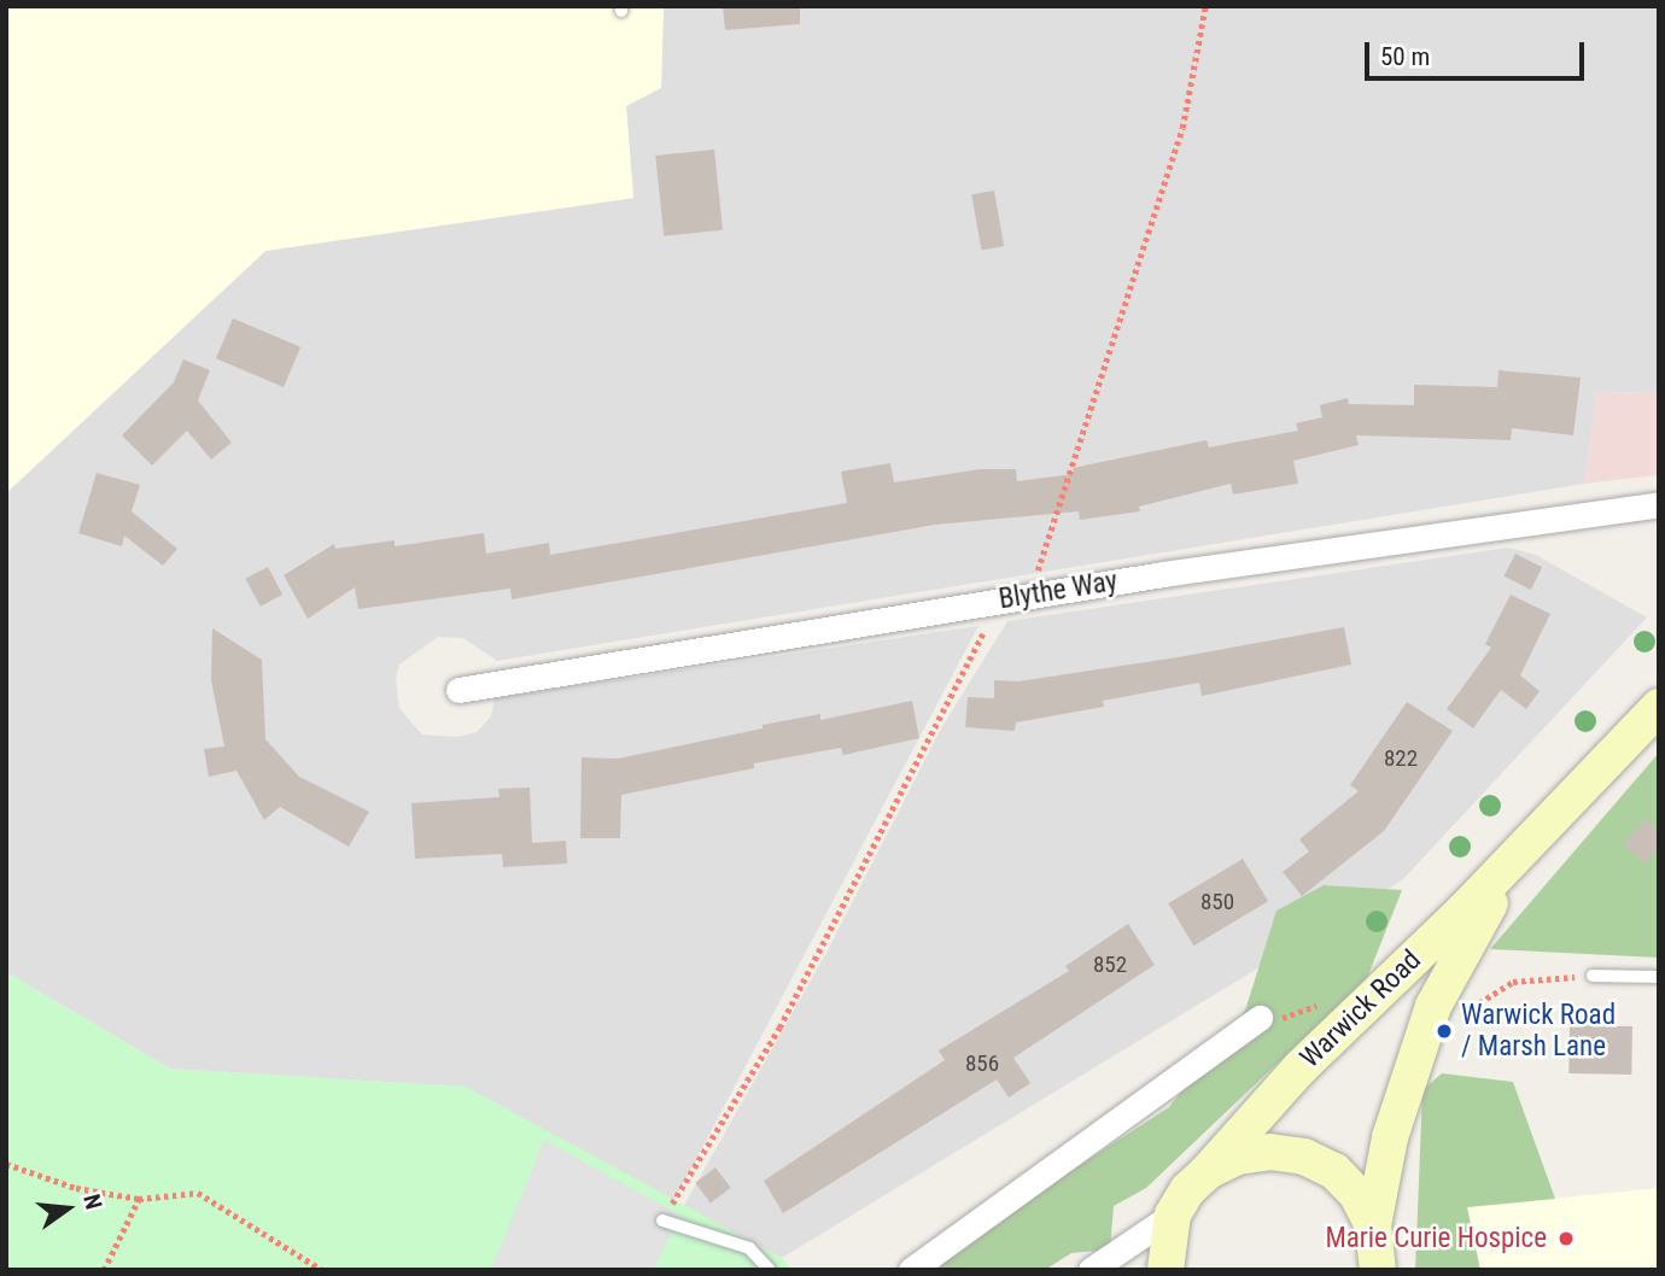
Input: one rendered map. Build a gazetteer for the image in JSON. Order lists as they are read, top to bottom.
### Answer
{
  "streets": {
    "main road": ["Warwick Road"],
    "street": ["Blythe Way"]
  },
  "places": ["Warwick Road / Marsh Lane", "Marie Curie Hospice"],
  "house_numbers": [
    "822",
    "850",
    "852",
    "856"
  ],
  "scale_bar": "50 m",
  "north": "right"
}
